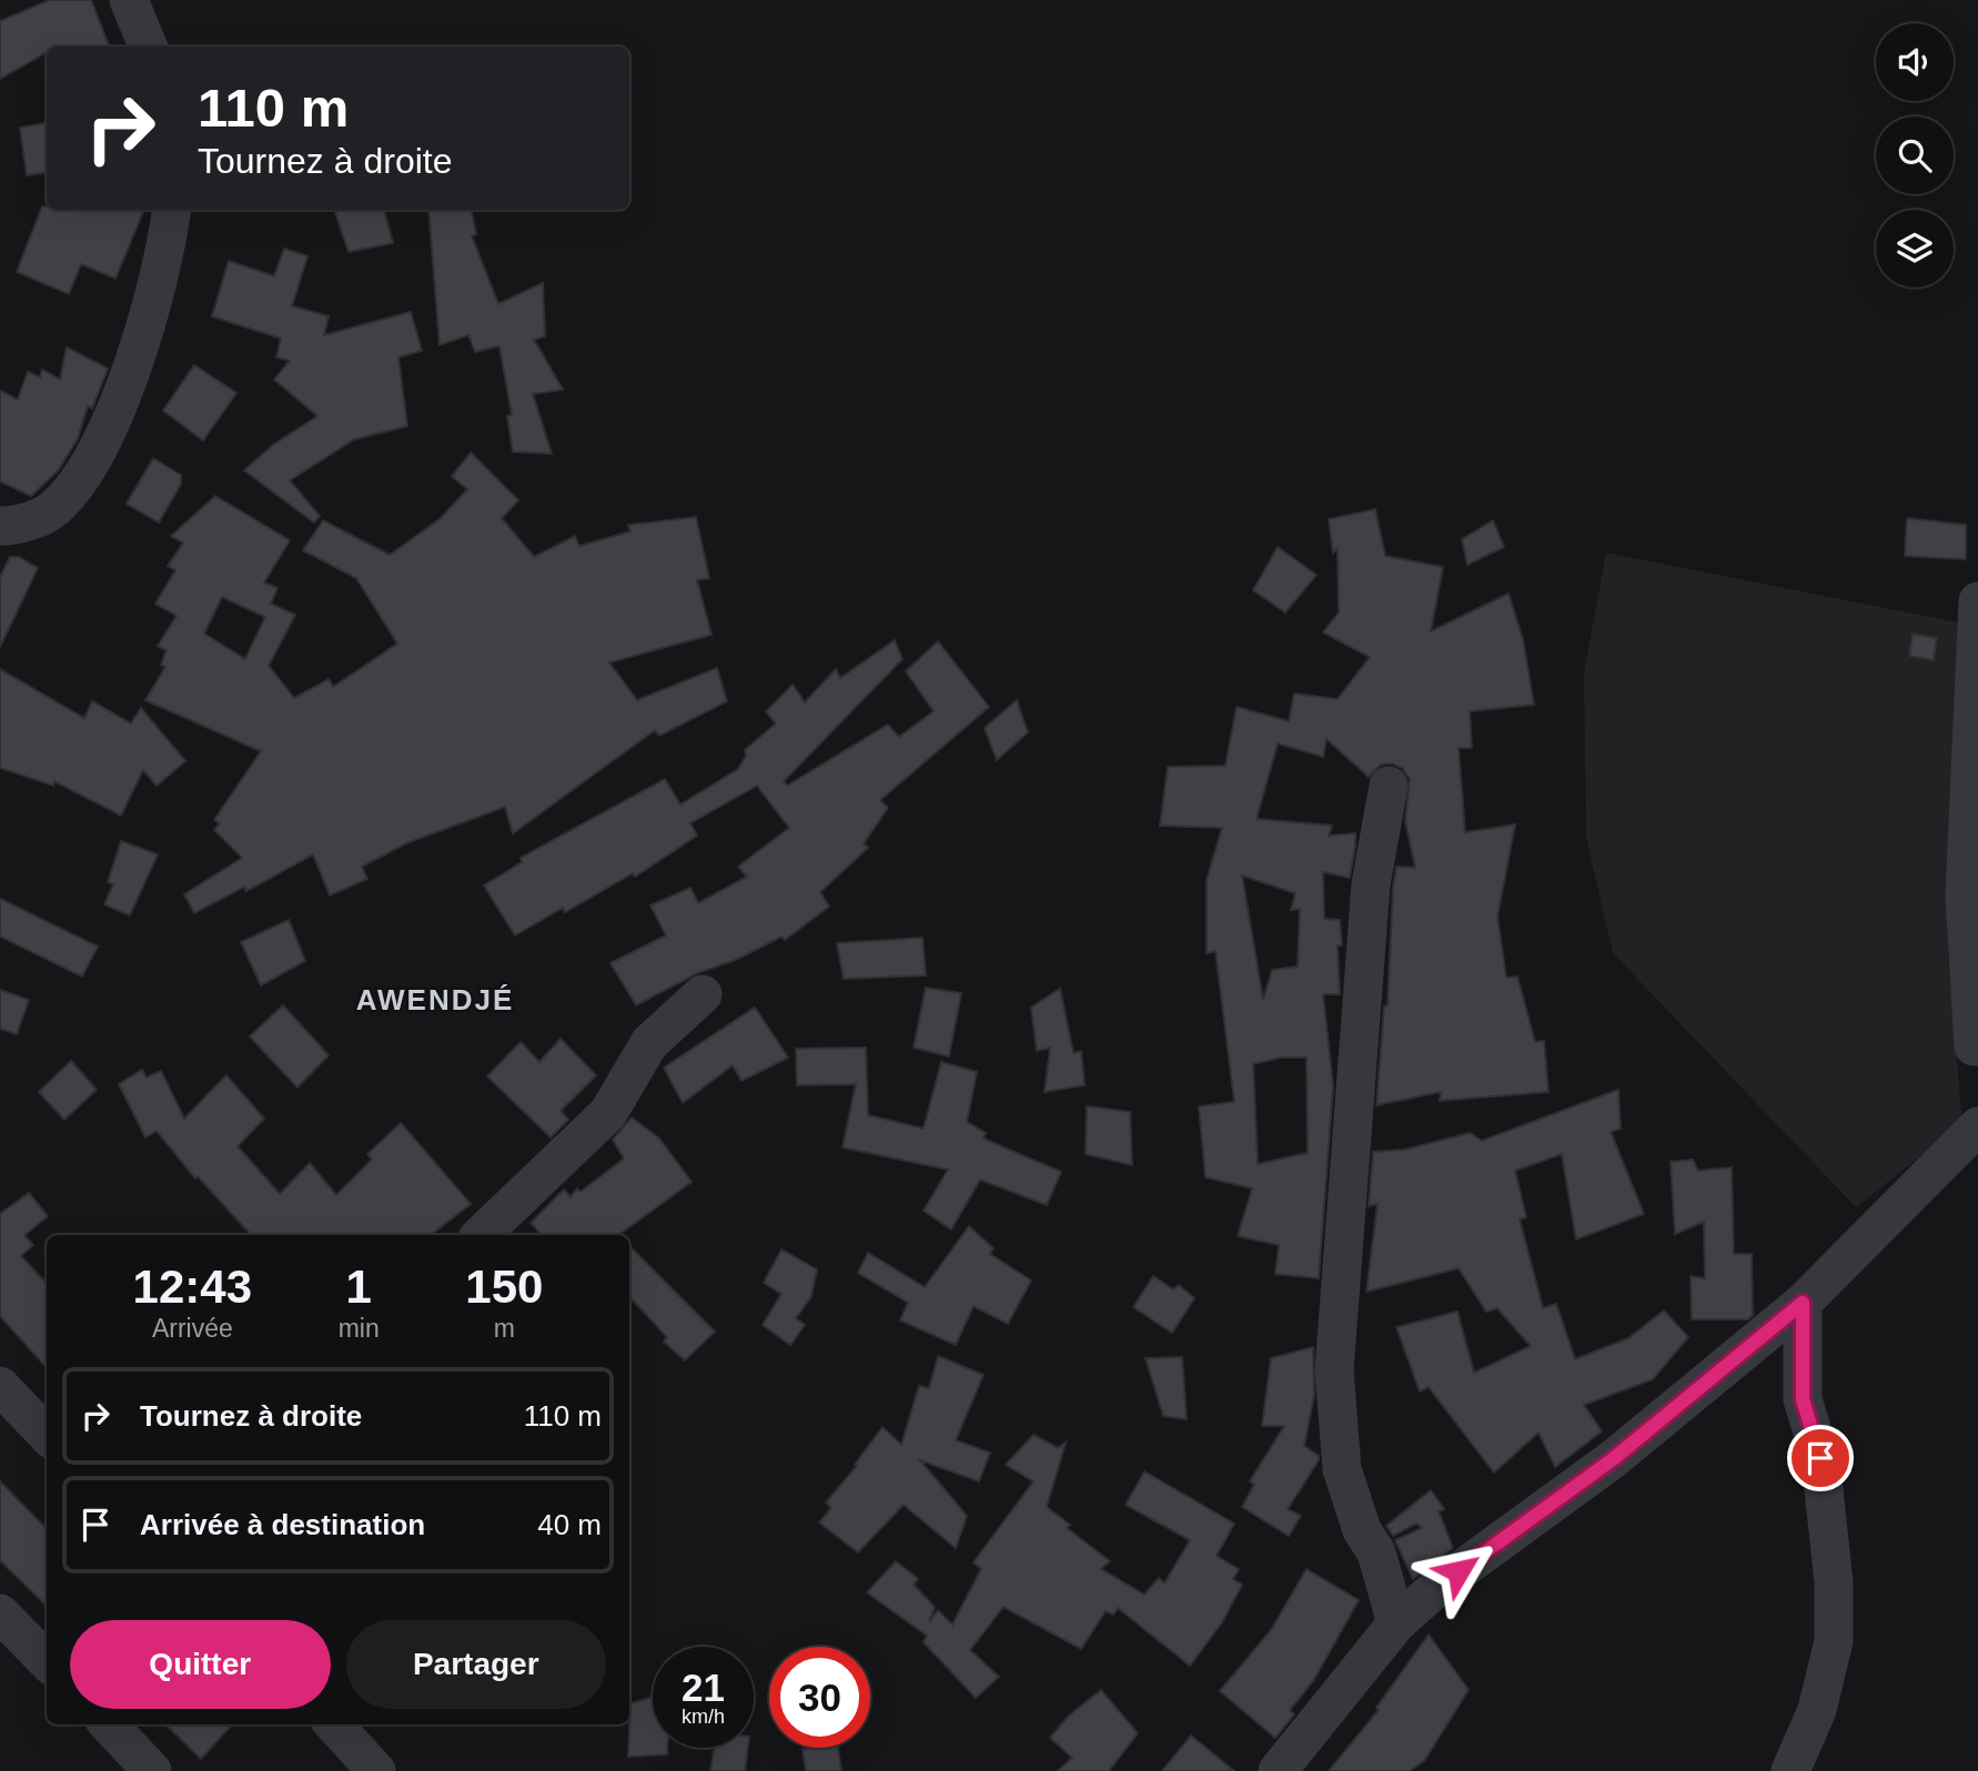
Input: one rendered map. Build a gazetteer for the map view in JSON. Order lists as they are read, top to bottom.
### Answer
{
  "districts": ["AWENDJÉ"],
  "page": {
    "turn": ["110 m", "Tournez à droite"],
    "eta": [
      "12:43",
      "Arrivée",
      "1",
      "min",
      "150",
      "m"
    ],
    "list": [
      {
        "name": "Tournez à droite",
        "value": "110 m"
      },
      {
        "name": "Arrivée à destination",
        "value": "40 m"
      }
    ],
    "buttons": ["Quitter", "Partager"],
    "speed": "21 km/h",
    "limit": "30"
  }
}
